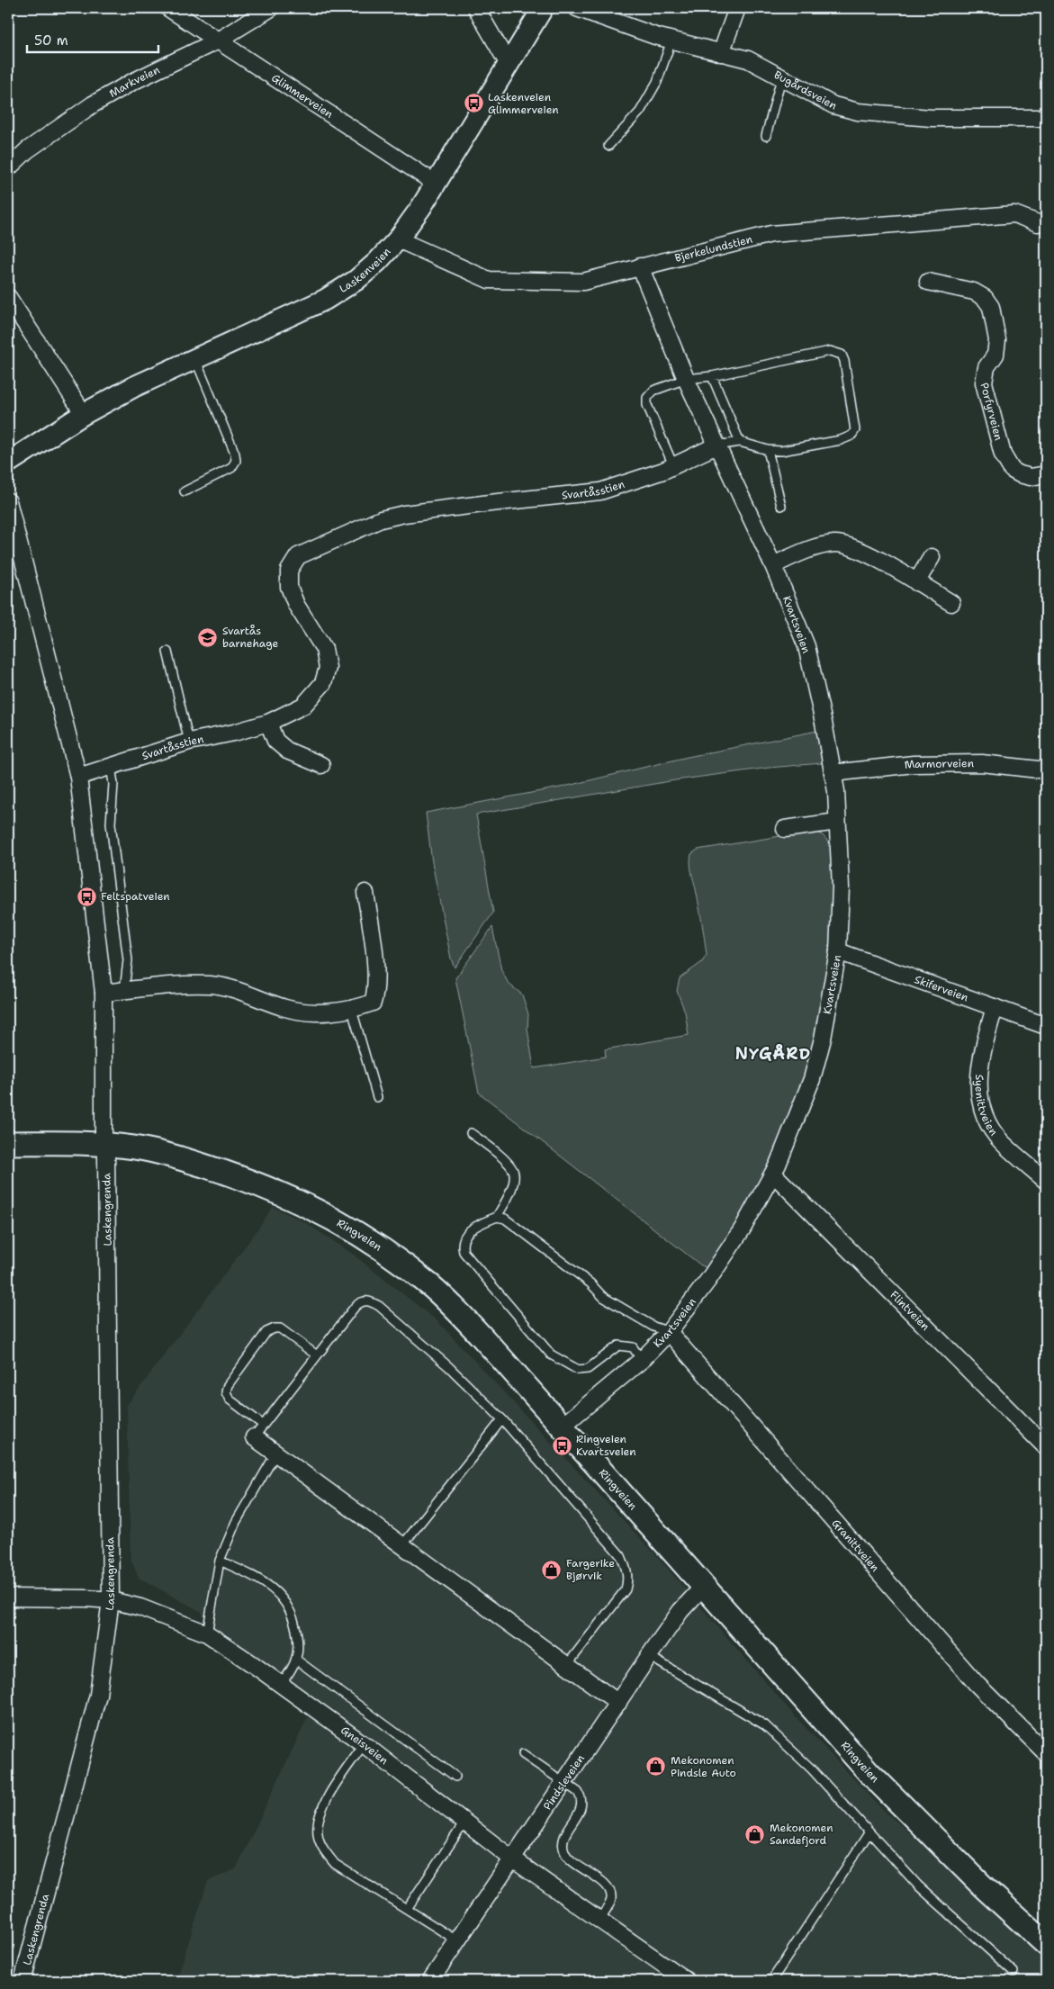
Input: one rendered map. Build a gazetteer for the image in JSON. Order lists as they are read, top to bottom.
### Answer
{
  "streets": {
    "main road": ["Ringveien"],
    "street": [
      "Markveien",
      "Bugårdsveien",
      "Glimmerveien",
      "Bjerkelundstien",
      "Laskenveien",
      "Porfyrveien",
      "Svartåsstien",
      "Kvartsveien",
      "Marmorveien",
      "Skiferveien",
      "Syenittveien",
      "Laskengrenda",
      "Flintveien",
      "Granittveien",
      "Gneisveien",
      "Pindsleveien"
    ]
  },
  "crossings": [
    ["Markveien", "Glimmerveien"],
    ["Glimmerveien", "Laskenveien"],
    ["Bjerkelundstien", "Laskenveien"],
    ["Bjerkelundstien", "Kvartsveien"],
    ["Svartåsstien", "Kvartsveien"],
    ["Kvartsveien", "Marmorveien"],
    ["Kvartsveien", "Skiferveien"],
    ["Kvartsveien", "Ringveien"],
    ["Kvartsveien", "Flintveien"],
    ["Kvartsveien", "Granittveien"],
    ["Skiferveien", "Syenittveien"],
    ["Laskengrenda", "Ringveien"],
    ["Laskengrenda", "Gneisveien"],
    ["Ringveien", "Pindsleveien"],
    ["Gneisveien", "Pindsleveien"]
  ],
  "districts": ["NYGÅRD"],
  "places": {
    "bus stop": ["Laskenveien Glimmerveien", "Feltspatveien", "Ringveien Kvartsveien"],
    "school or university": ["Svartås barnehage"],
    "shop": ["Fargerike Bjørvik", "Mekonomen Pindsle Auto", "Mekonomen Sandefjord"]
  },
  "scale_bar": "50 m"
}
